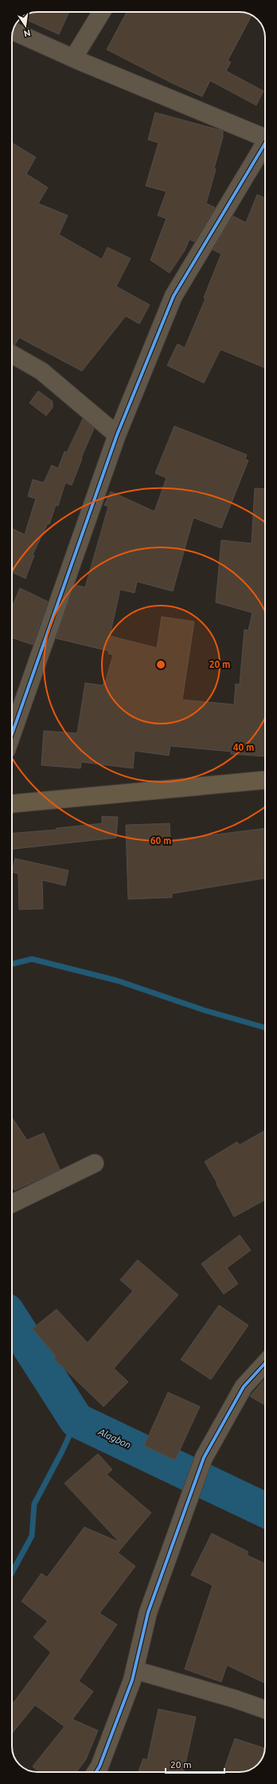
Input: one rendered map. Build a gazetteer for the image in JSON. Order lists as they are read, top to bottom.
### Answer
{
  "water": ["Alagbon"],
  "scale_bar": "20 m",
  "north": "bottom",
  "rings": ["20 m", "40 m", "60 m"]
}
